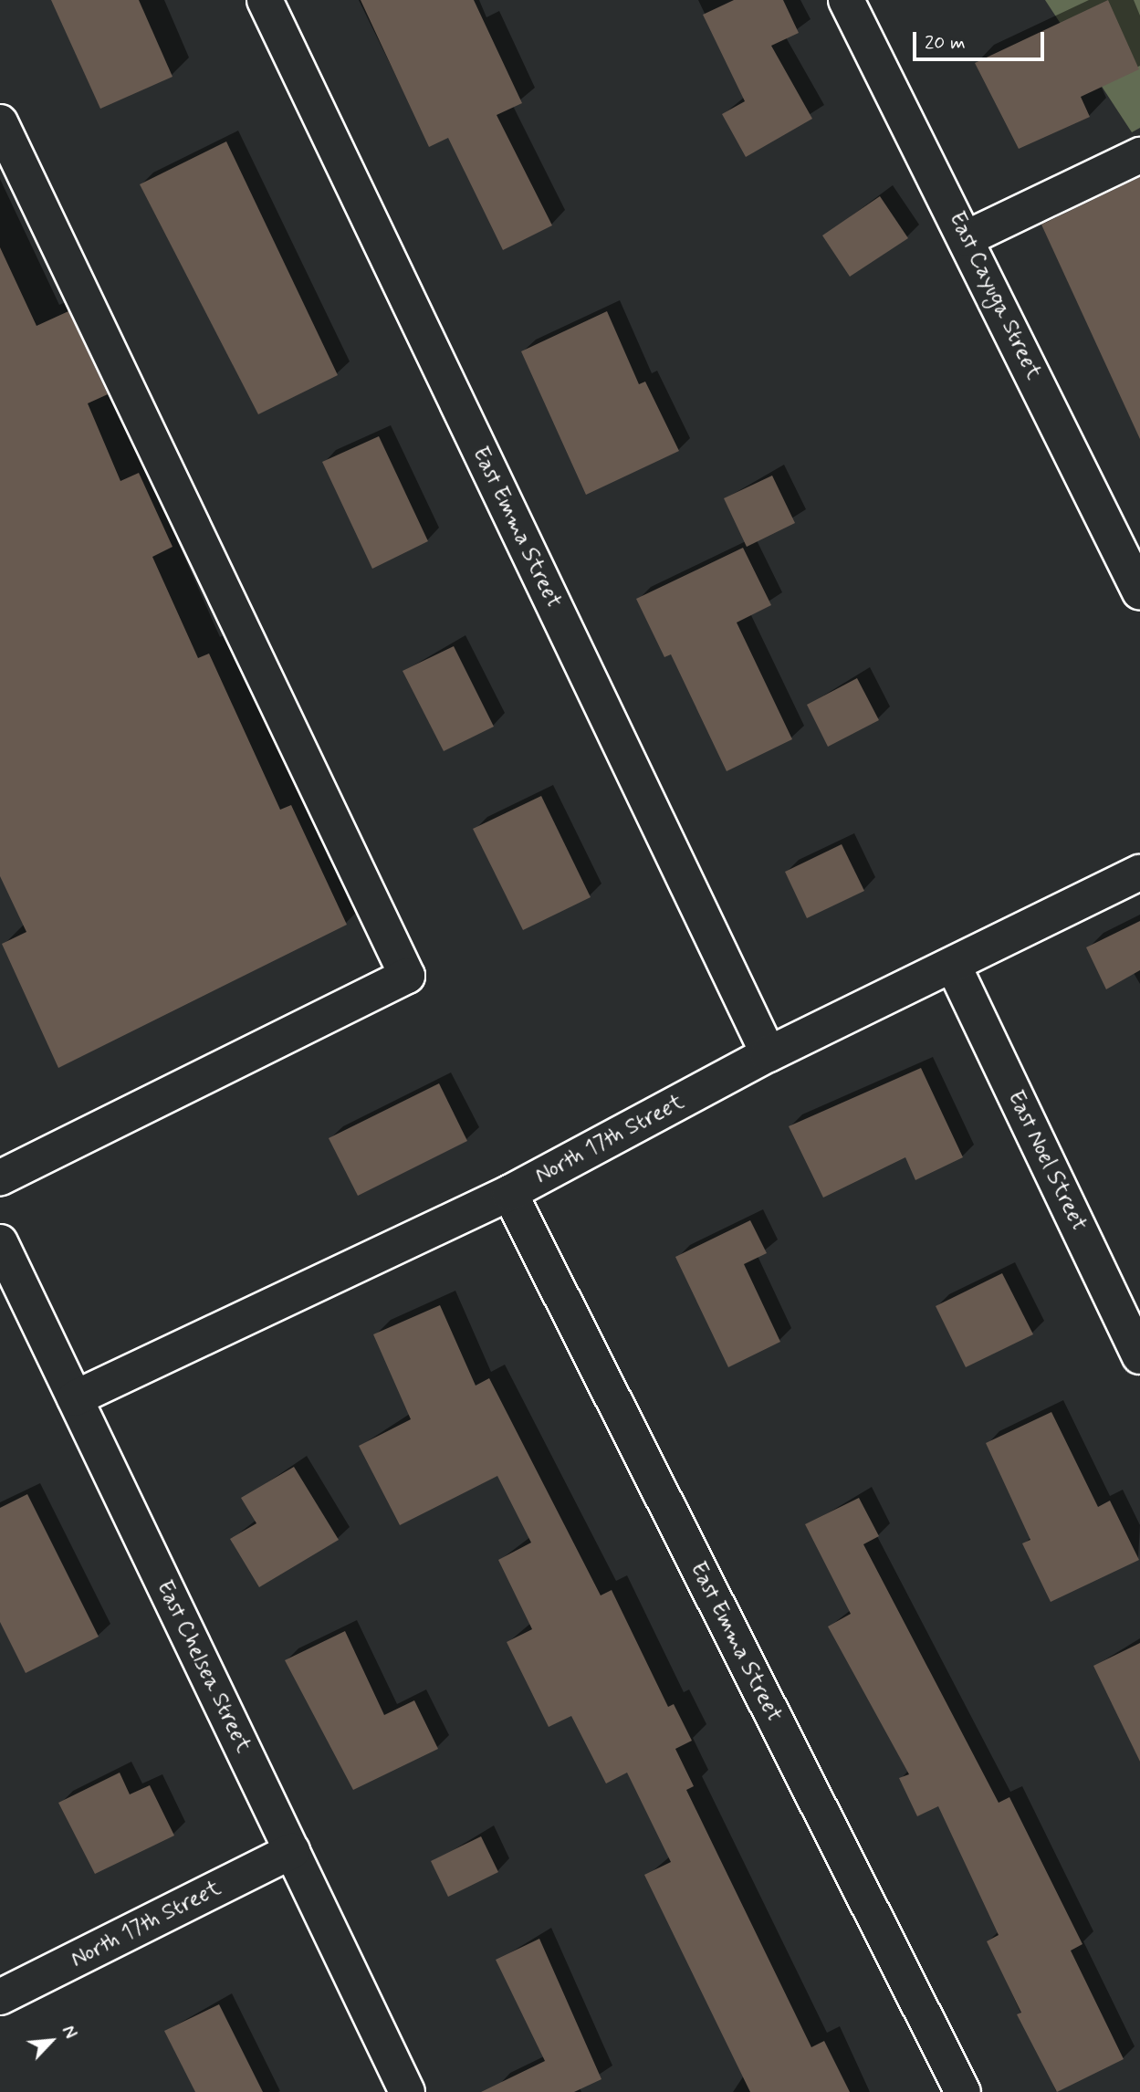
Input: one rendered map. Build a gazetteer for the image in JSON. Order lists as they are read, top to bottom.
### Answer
{
  "streets": {
    "street": [
      "East Cayuga Street",
      "East Emma Street",
      "North 17th Street",
      "East Noel Street",
      "East Chelsea Street"
    ]
  },
  "crossings": [
    ["East Emma Street", "North 17th Street"],
    ["North 17th Street", "East Noel Street"],
    ["North 17th Street", "East Chelsea Street"]
  ],
  "scale_bar": "20 m",
  "north": "top right"
}
